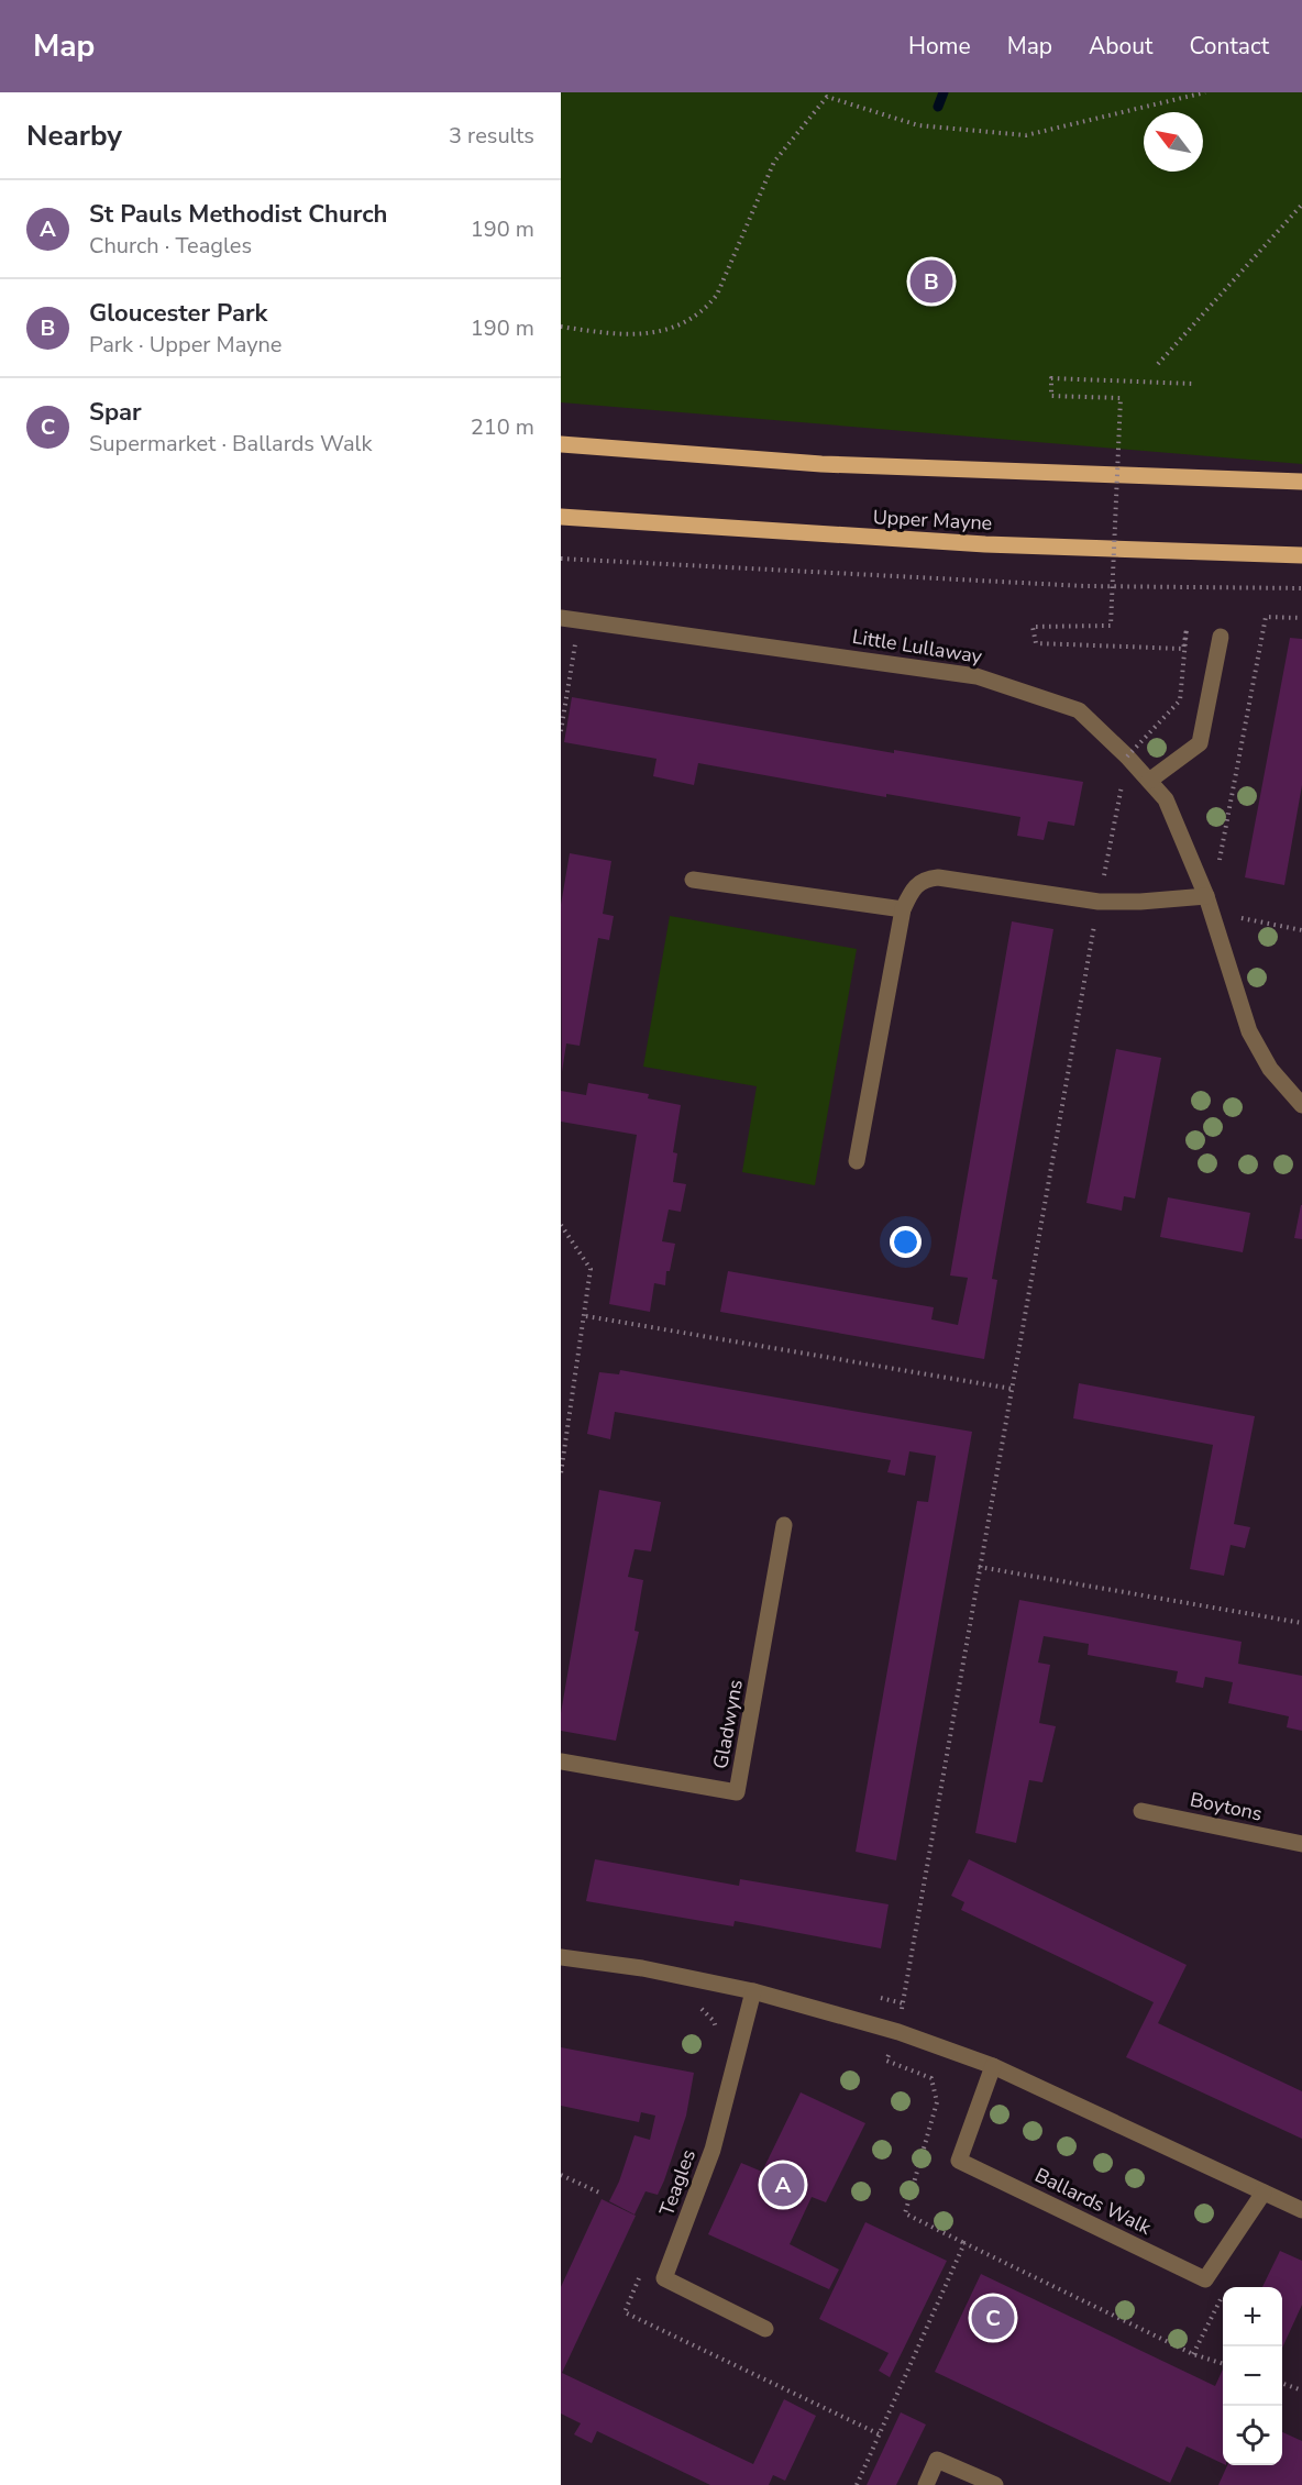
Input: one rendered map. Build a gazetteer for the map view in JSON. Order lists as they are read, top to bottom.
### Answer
{
  "streets": {
    "main road": ["Upper Mayne"],
    "street": [
      "Little Lullaway",
      "Gladwyns",
      "Boytons",
      "Teagles",
      "Ballards Walk"
    ]
  },
  "north": "top left",
  "page": {
    "header": "Map",
    "nav": [
      "Home",
      "Map",
      "About",
      "Contact"
    ],
    "heading": ["Nearby", "3 results"],
    "list": [
      {
        "mark": "A",
        "name": "St Pauls Methodist Church",
        "note": "Church · Teagles",
        "value": "190 m"
      },
      {
        "mark": "B",
        "name": "Gloucester Park",
        "note": "Park · Upper Mayne",
        "value": "190 m"
      },
      {
        "mark": "C",
        "name": "Spar",
        "note": "Supermarket · Ballards Walk",
        "value": "210 m"
      }
    ],
    "pins": ["B", "A", "C"],
    "map_buttons": ["+", "−"]
  }
}
